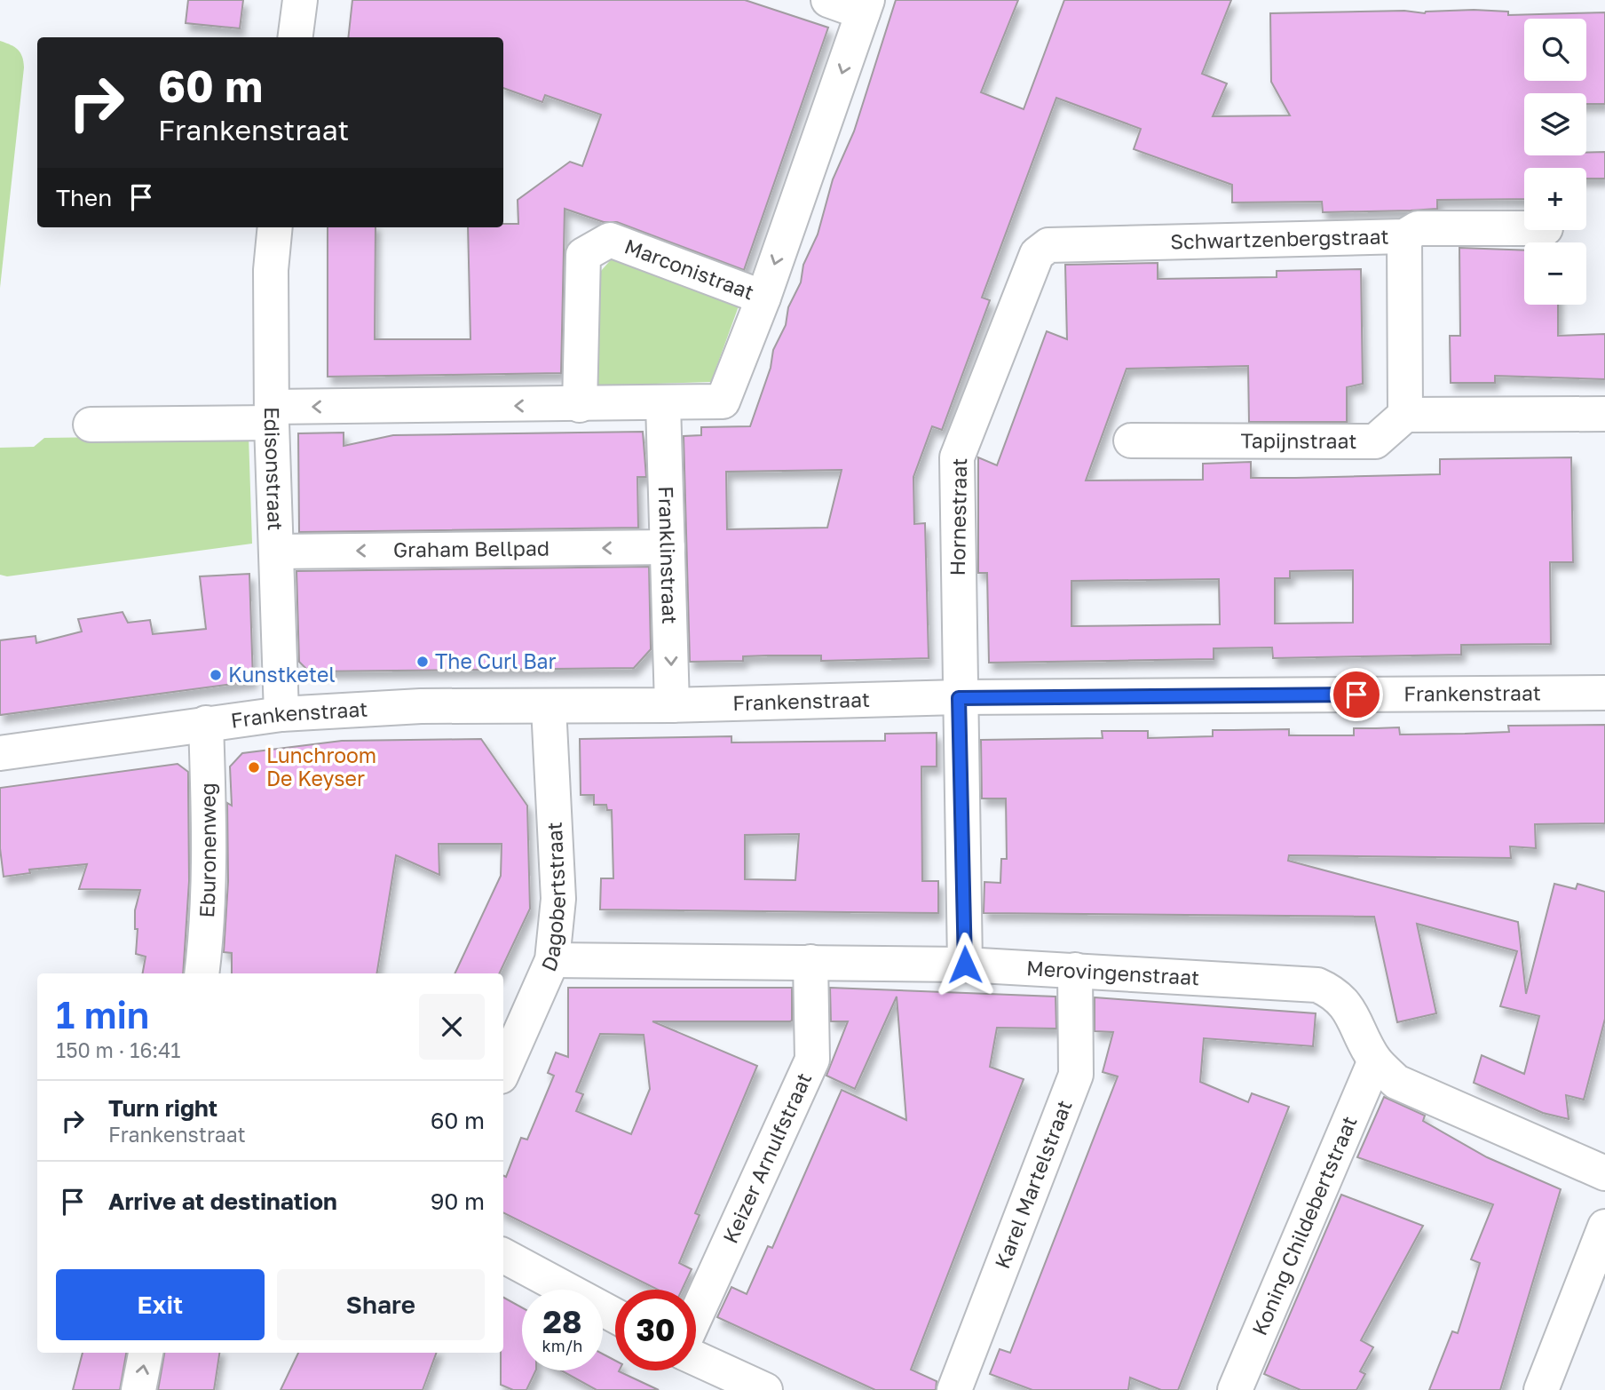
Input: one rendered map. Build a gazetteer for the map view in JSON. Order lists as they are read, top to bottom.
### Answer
{
  "streets": {
    "street": [
      "Schwartzenbergstraat",
      "Marconistraat",
      "Tapijnstraat",
      "Edisonstraat",
      "Hornestraat",
      "Graham Bellpad",
      "Franklinstraat",
      "Frankenstraat",
      "Eburonenweg",
      "Dagobertstraat",
      "Merovingenstraat",
      "Keizer Arnulfstraat",
      "Karel Martelstraat",
      "Koning Childebertstraat"
    ]
  },
  "crossings": [
    ["Schwartzenbergstraat", "Hornestraat"],
    ["Marconistraat", "Edisonstraat"],
    ["Marconistraat", "Franklinstraat"],
    ["Edisonstraat", "Graham Bellpad"],
    ["Edisonstraat", "Frankenstraat"],
    ["Hornestraat", "Frankenstraat"],
    ["Hornestraat", "Merovingenstraat"],
    ["Graham Bellpad", "Franklinstraat"],
    ["Franklinstraat", "Frankenstraat"],
    ["Frankenstraat", "Eburonenweg"],
    ["Frankenstraat", "Dagobertstraat"],
    ["Dagobertstraat", "Merovingenstraat"],
    ["Merovingenstraat", "Keizer Arnulfstraat"],
    ["Merovingenstraat", "Karel Martelstraat"],
    ["Merovingenstraat", "Koning Childebertstraat"]
  ],
  "one_way": ["Marconistraat", "Graham Bellpad", "Franklinstraat"],
  "places": ["The Curl Bar", "Kunstketel", "Lunchroom De Keyser"],
  "page": {
    "map_buttons": ["+", "−"],
    "turn": ["60 m", "Frankenstraat"],
    "then": "Then",
    "heading": ["1 min", "150 m · 16:41"],
    "list": [
      {
        "name": "Turn right",
        "note": "Frankenstraat",
        "value": "60 m"
      },
      {
        "name": "Arrive at destination",
        "value": "90 m"
      }
    ],
    "buttons": ["Exit", "Share"],
    "speed": "28 km/h",
    "limit": "30"
  }
}
